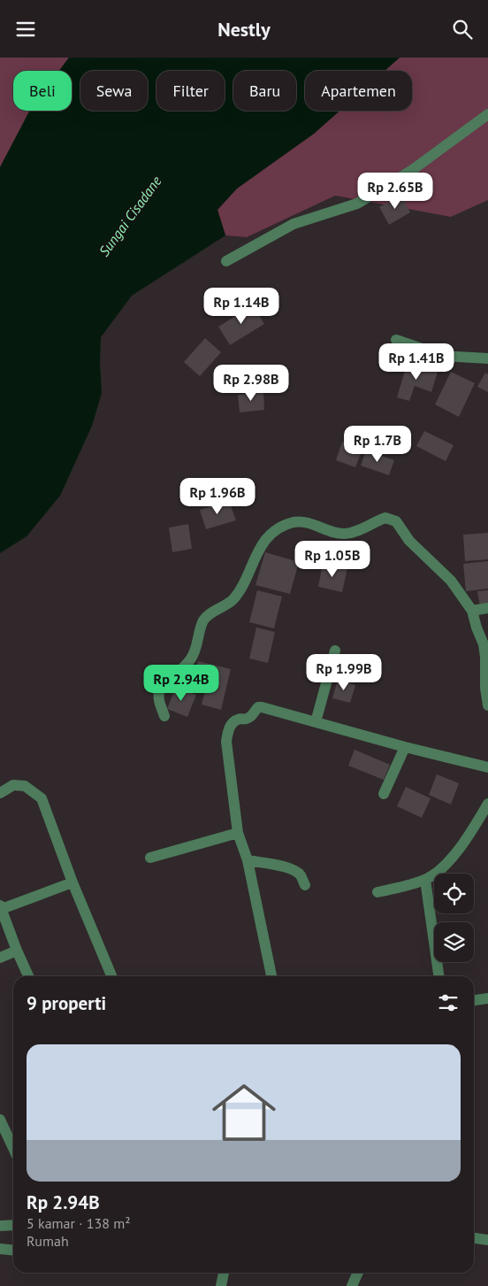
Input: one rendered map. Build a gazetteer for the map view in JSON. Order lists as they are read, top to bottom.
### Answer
{
  "water": ["Sungai Cisadane"],
  "page": {
    "header": "Nestly",
    "chip": [
      "Beli",
      "Sewa",
      "Filter",
      "Baru",
      "Apartemen"
    ],
    "price": [
      "Rp 2.65B",
      "Rp 1.14B",
      "Rp 1.41B",
      "Rp 2.98B",
      "Rp 1.7B",
      "Rp 1.96B",
      "Rp 1.05B",
      "Rp 1.99B",
      "Rp 2.94B"
    ],
    "heading": "9 properti",
    "list": [
      {
        "name": "Rp 2.94B",
        "note": "5 kamar · 138 m² · Rumah"
      }
    ]
  }
}
